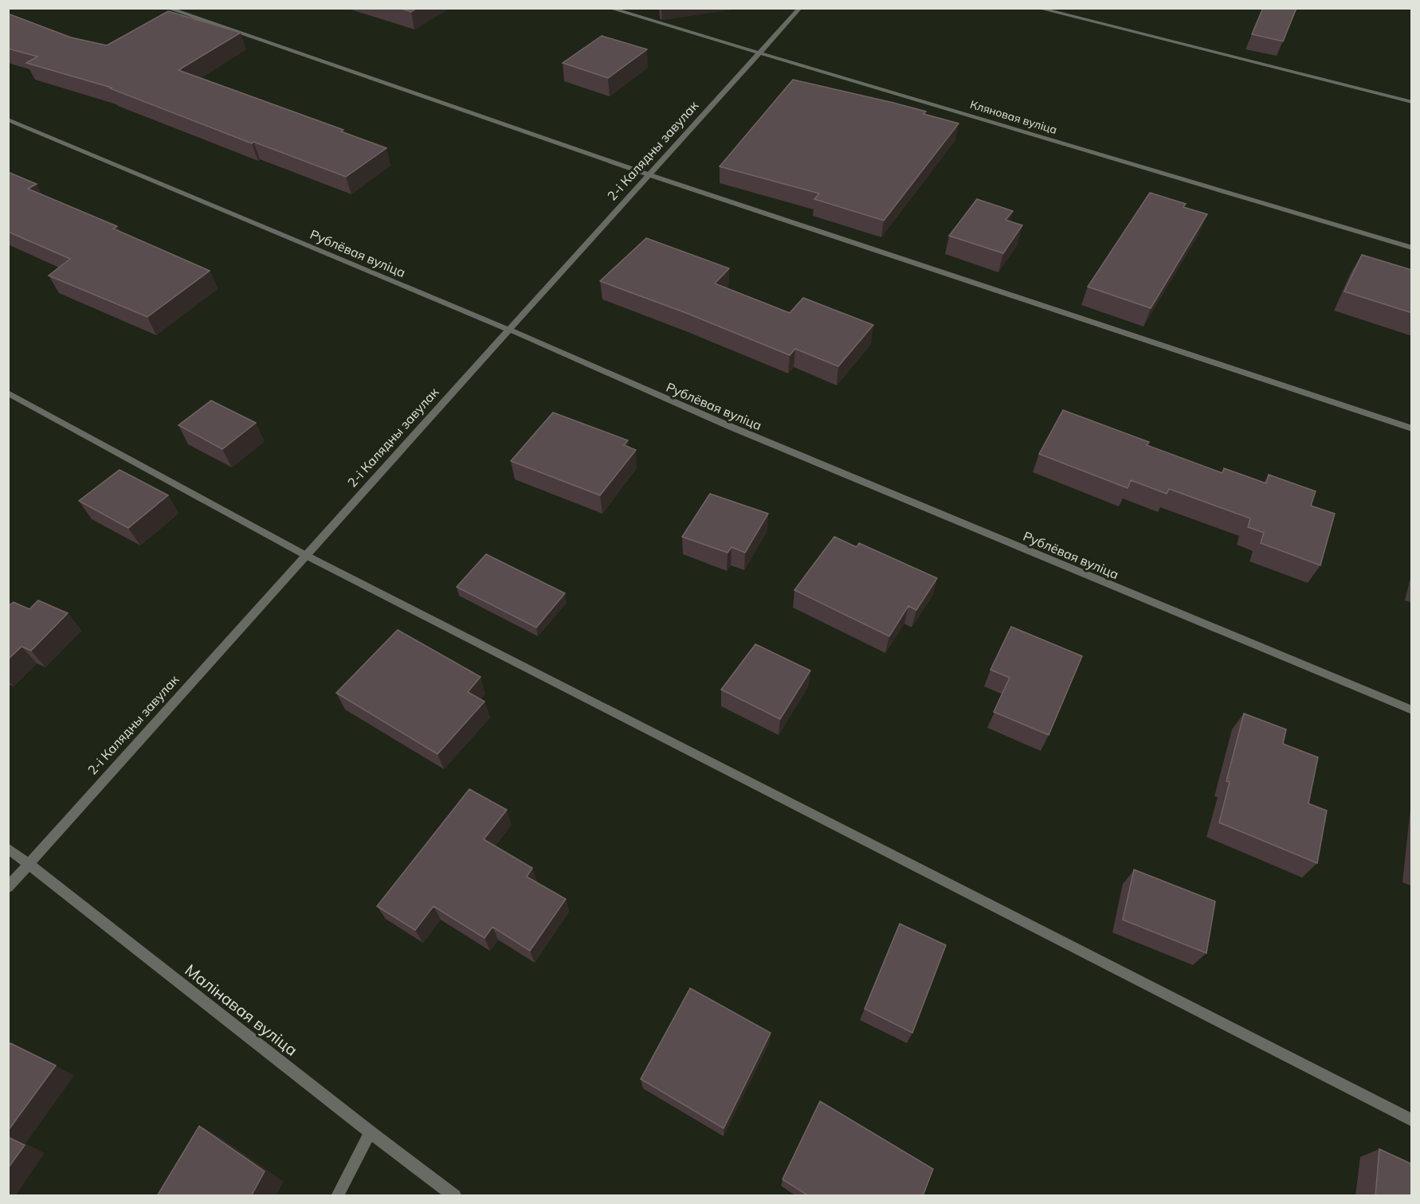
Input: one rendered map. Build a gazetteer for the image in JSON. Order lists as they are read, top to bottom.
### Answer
{
  "streets": {
    "street": [
      "Кляновая вуліца",
      "2-і Калядны завулак",
      "Рублёвая вуліца",
      "Малінавая вуліца"
    ]
  },
  "crossings": [
    ["Кляновая вуліца", "2-і Калядны завулак"],
    ["2-і Калядны завулак", "Рублёвая вуліца"],
    ["2-і Калядны завулак", "Малінавая вуліца"]
  ]
}
